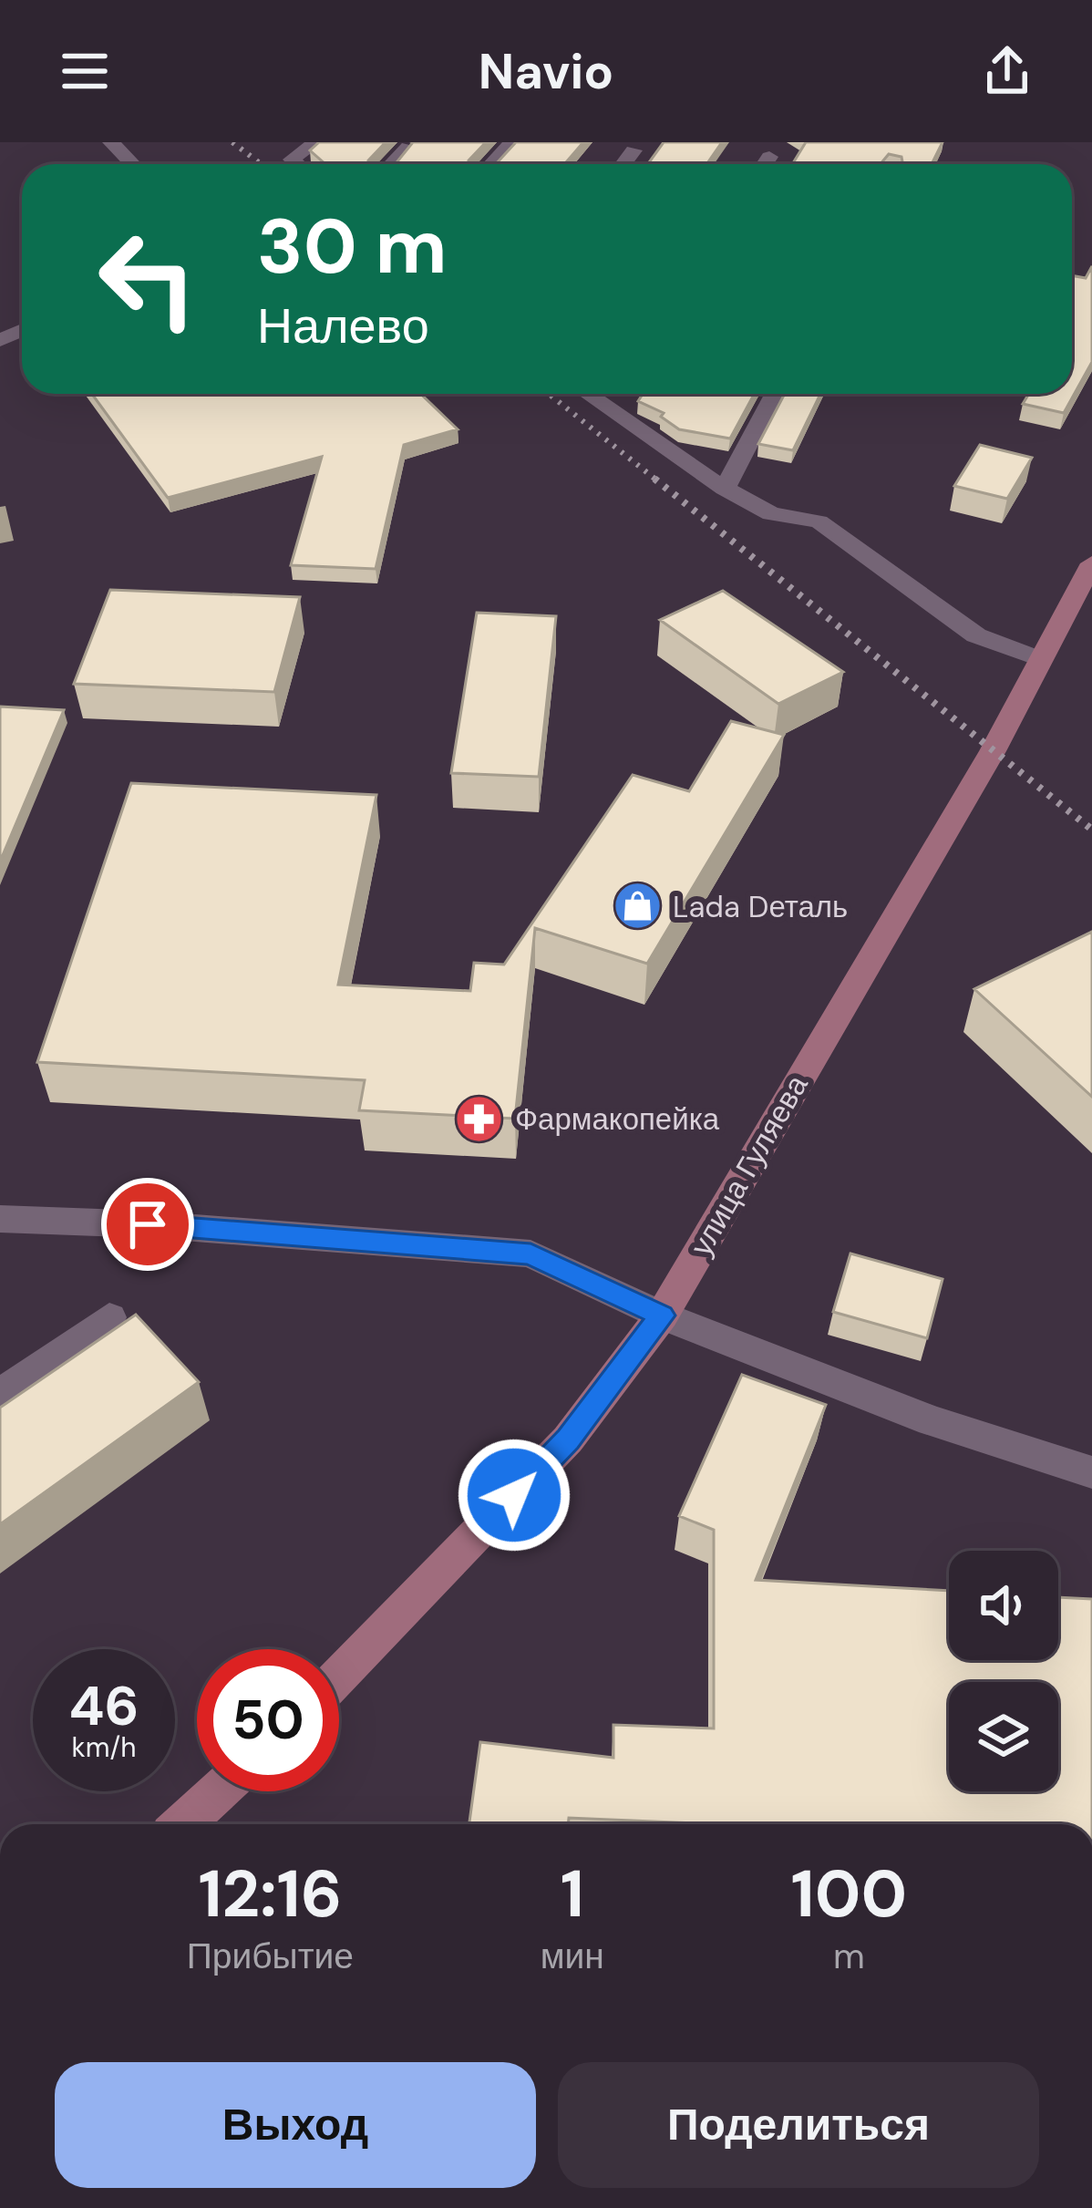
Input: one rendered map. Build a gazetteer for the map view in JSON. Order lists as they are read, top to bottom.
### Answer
{
  "streets": {
    "main road": ["улица Гуляева"]
  },
  "places": {
    "shop": ["Lada Dеталь"],
    "pharmacy": ["Фармакопейка"]
  },
  "page": {
    "header": "Navio",
    "turn": ["30 m", "Налево"],
    "speed": "46 km/h",
    "limit": "50",
    "eta": [
      "12:16",
      "Прибытие",
      "1",
      "мин",
      "100",
      "m"
    ],
    "buttons": ["Выход", "Поделиться"]
  }
}
